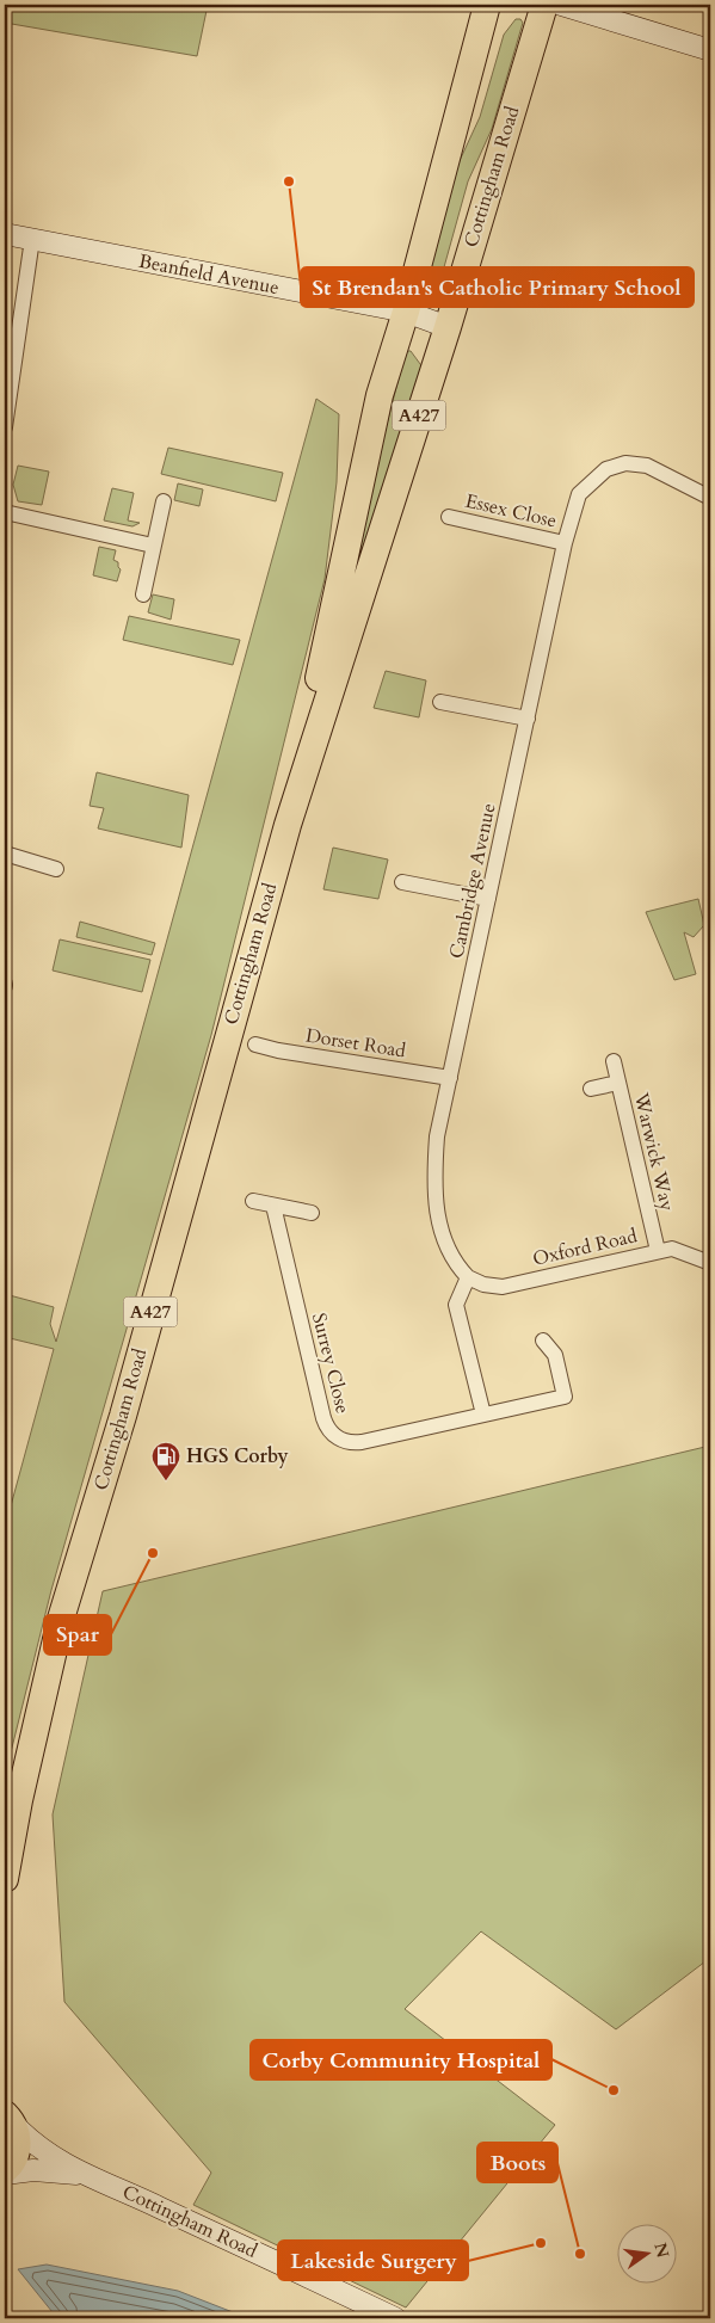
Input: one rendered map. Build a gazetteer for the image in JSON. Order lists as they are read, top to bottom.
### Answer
{
  "streets": {
    "highway": ["Cottingham Road", "A427"],
    "street": [
      "Beanfield Avenue",
      "Essex Close",
      "Cambridge Avenue",
      "Dorset Road",
      "Warwick Way",
      "Oxford Road",
      "Surrey Close"
    ]
  },
  "crossings": [
    ["Cottingham Road", "Beanfield Avenue"],
    ["Essex Close", "Cambridge Avenue"],
    ["Cambridge Avenue", "Dorset Road"],
    ["Cambridge Avenue", "Oxford Road"],
    ["Warwick Way", "Oxford Road"]
  ],
  "places": {
    "other": [
      "St Brendan's Catholic Primary School",
      "Spar",
      "Corby Community Hospital",
      "Lakeside Surgery",
      "Boots"
    ],
    "fuel station": ["HGS Corby"]
  },
  "north": "right"
}
